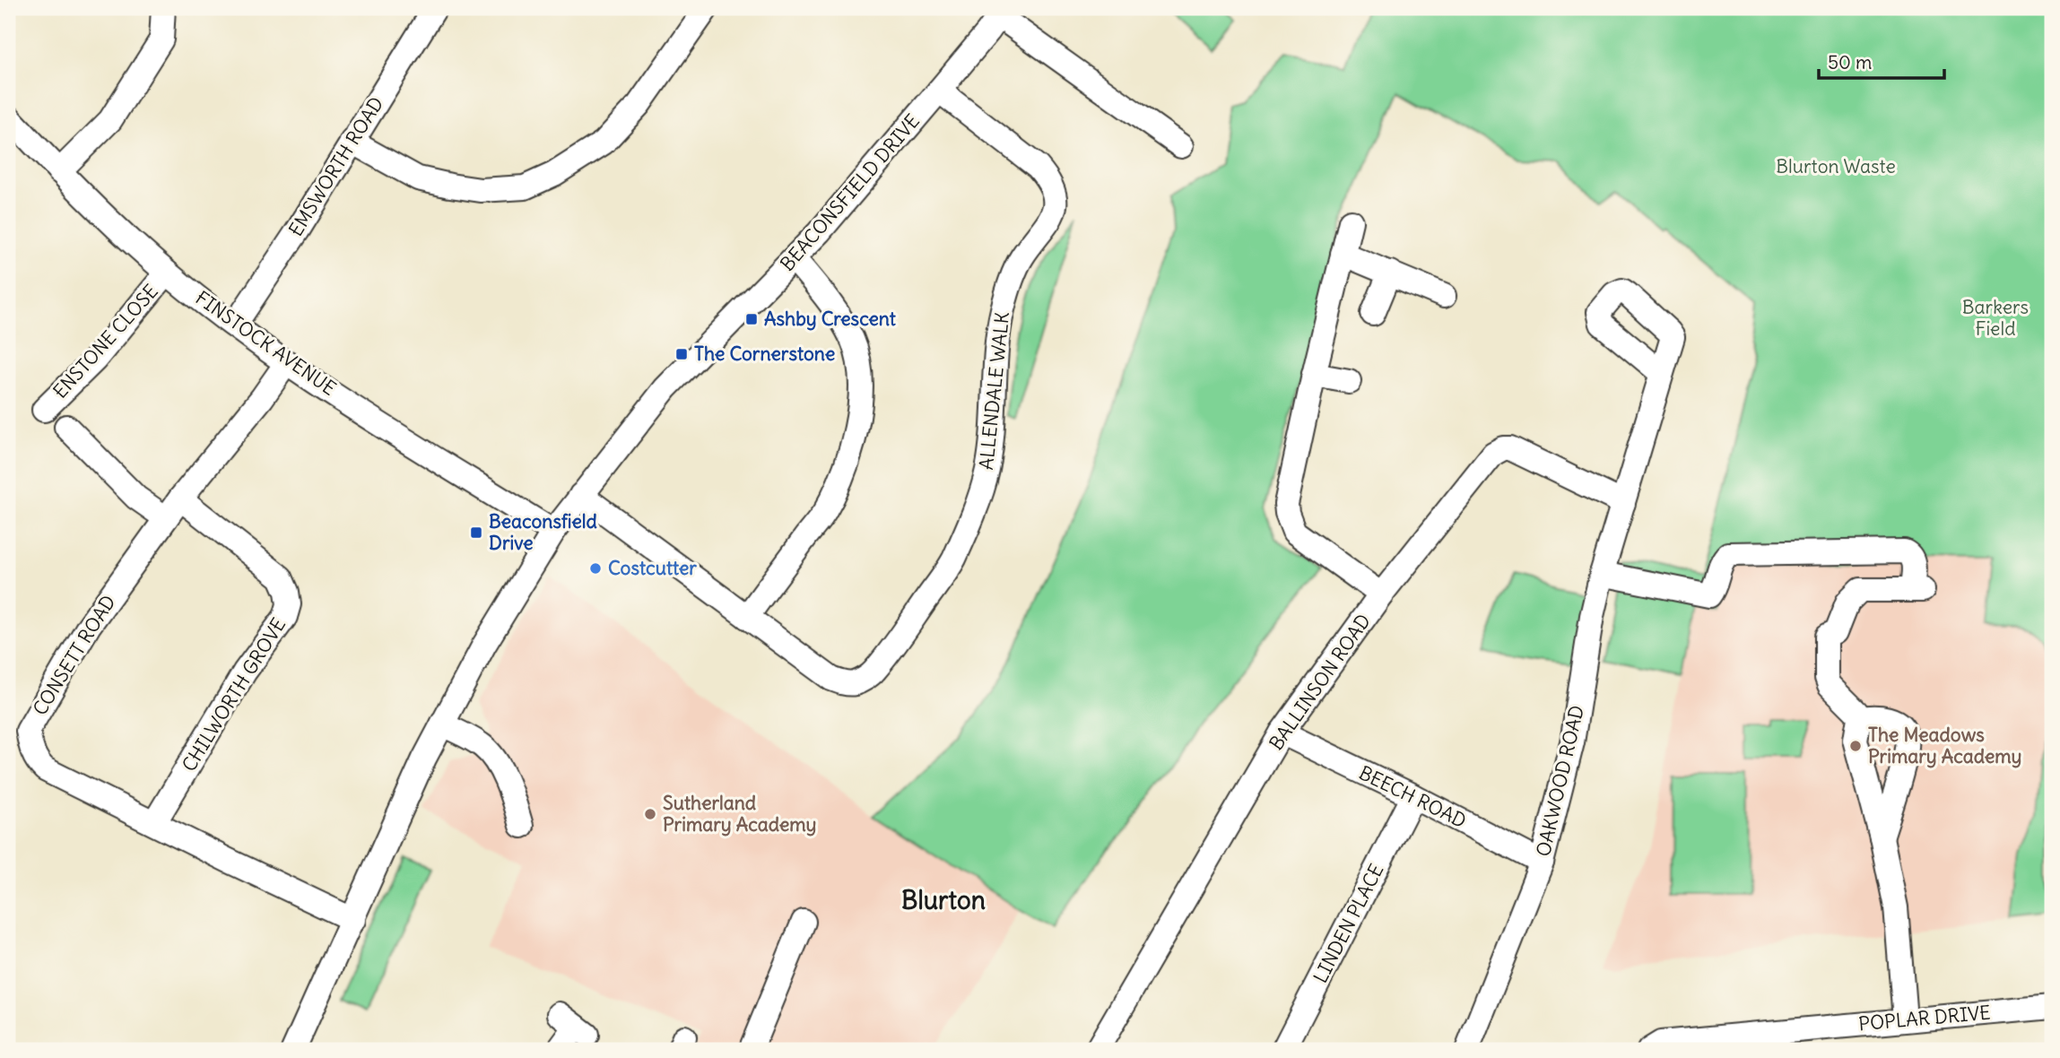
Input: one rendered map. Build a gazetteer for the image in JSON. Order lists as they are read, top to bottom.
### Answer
{
  "streets": {
    "street": [
      "EMSWORTH ROAD",
      "BEACONSFIELD DRIVE",
      "ENSTONE CLOSE",
      "FINSTOCK AVENUE",
      "ALLENDALE WALK",
      "CONSETT ROAD",
      "BALLINSON ROAD",
      "CHILWORTH GROVE",
      "OAKWOOD ROAD",
      "BEECH ROAD",
      "LINDEN PLACE",
      "POPLAR DRIVE"
    ]
  },
  "crossings": [
    ["EMSWORTH ROAD", "FINSTOCK AVENUE"],
    ["BEACONSFIELD DRIVE", "FINSTOCK AVENUE"],
    ["BEACONSFIELD DRIVE", "ALLENDALE WALK"],
    ["BEACONSFIELD DRIVE", "CONSETT ROAD"],
    ["ENSTONE CLOSE", "FINSTOCK AVENUE"],
    ["FINSTOCK AVENUE", "CONSETT ROAD"],
    ["CONSETT ROAD", "CHILWORTH GROVE"],
    ["BALLINSON ROAD", "OAKWOOD ROAD"],
    ["BALLINSON ROAD", "BEECH ROAD"],
    ["OAKWOOD ROAD", "BEECH ROAD"],
    ["BEECH ROAD", "LINDEN PLACE"]
  ],
  "districts": ["Blurton"],
  "parks": ["Blurton Waste", "Barkers Field"],
  "places": {
    "transit": ["Ashby Crescent", "The Cornerstone", "Beaconsfield Drive"],
    "other": ["Costcutter", "The Meadows Primary Academy", "Sutherland Primary Academy"]
  },
  "scale_bar": "50 m"
}
